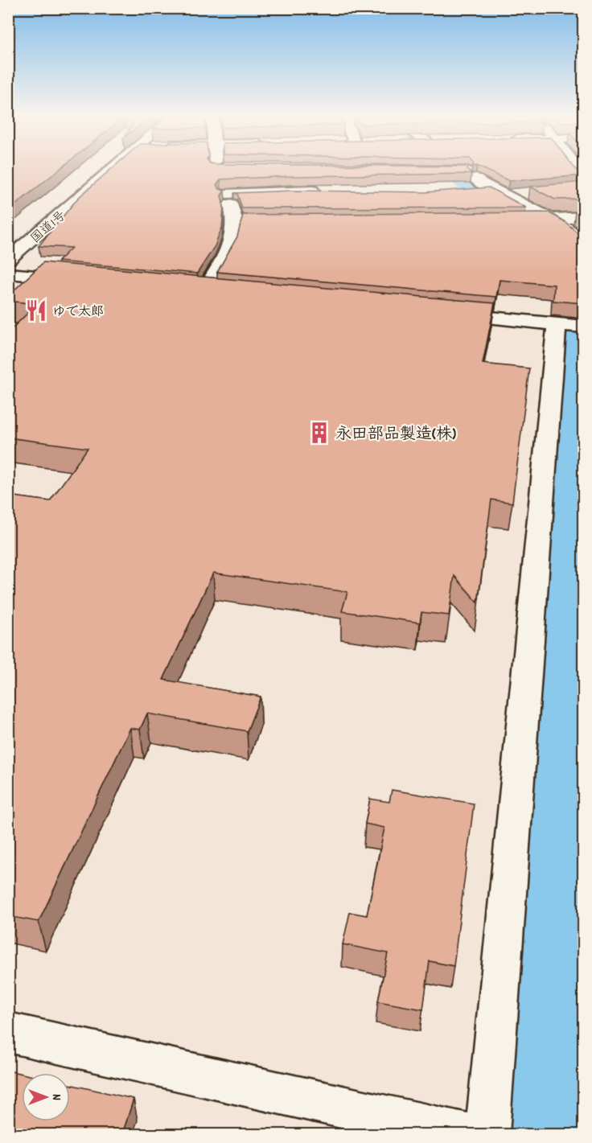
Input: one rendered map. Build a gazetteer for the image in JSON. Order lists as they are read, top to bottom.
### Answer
{
  "streets": {
    "main road": ["国道1号"]
  },
  "places": {
    "restaurant": ["ゆで太郎"],
    "building": ["永田部品製造(株)"]
  },
  "north": "right"
}
